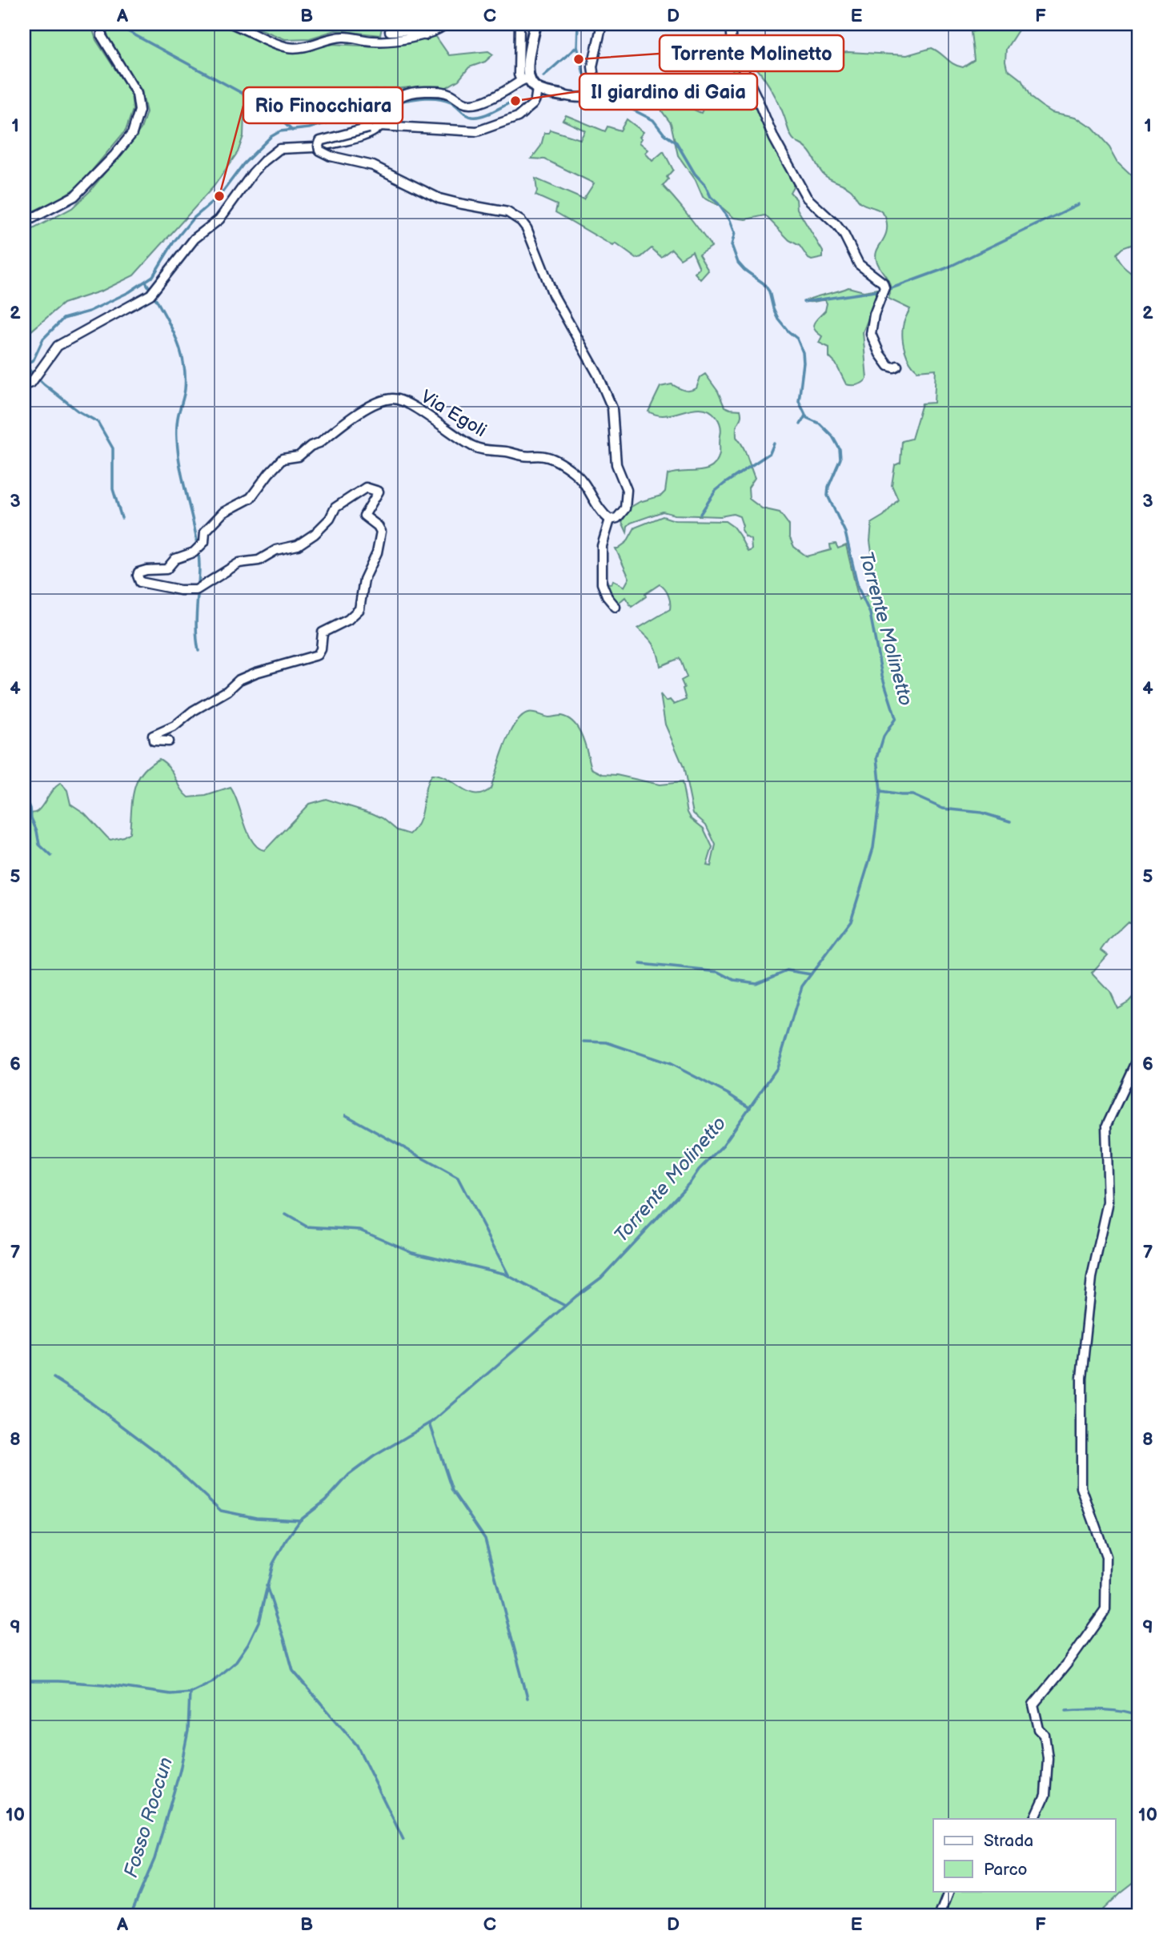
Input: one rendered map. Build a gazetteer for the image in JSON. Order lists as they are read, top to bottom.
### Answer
{
  "streets": {
    "street": ["Via Egoli"]
  },
  "water": ["Torrente Molinetto", "Fosso Roccun"],
  "places": ["Torrente Molinetto", "Il giardino di Gaia", "Rio Finocchiara"],
  "legend": ["Strada", "Parco"],
  "grid": {
    "columns": [
      "A",
      "B",
      "C",
      "D",
      "E",
      "F"
    ],
    "rows": [
      "1",
      "2",
      "3",
      "4",
      "5",
      "6",
      "7",
      "8",
      "9",
      "10"
    ]
  }
}
